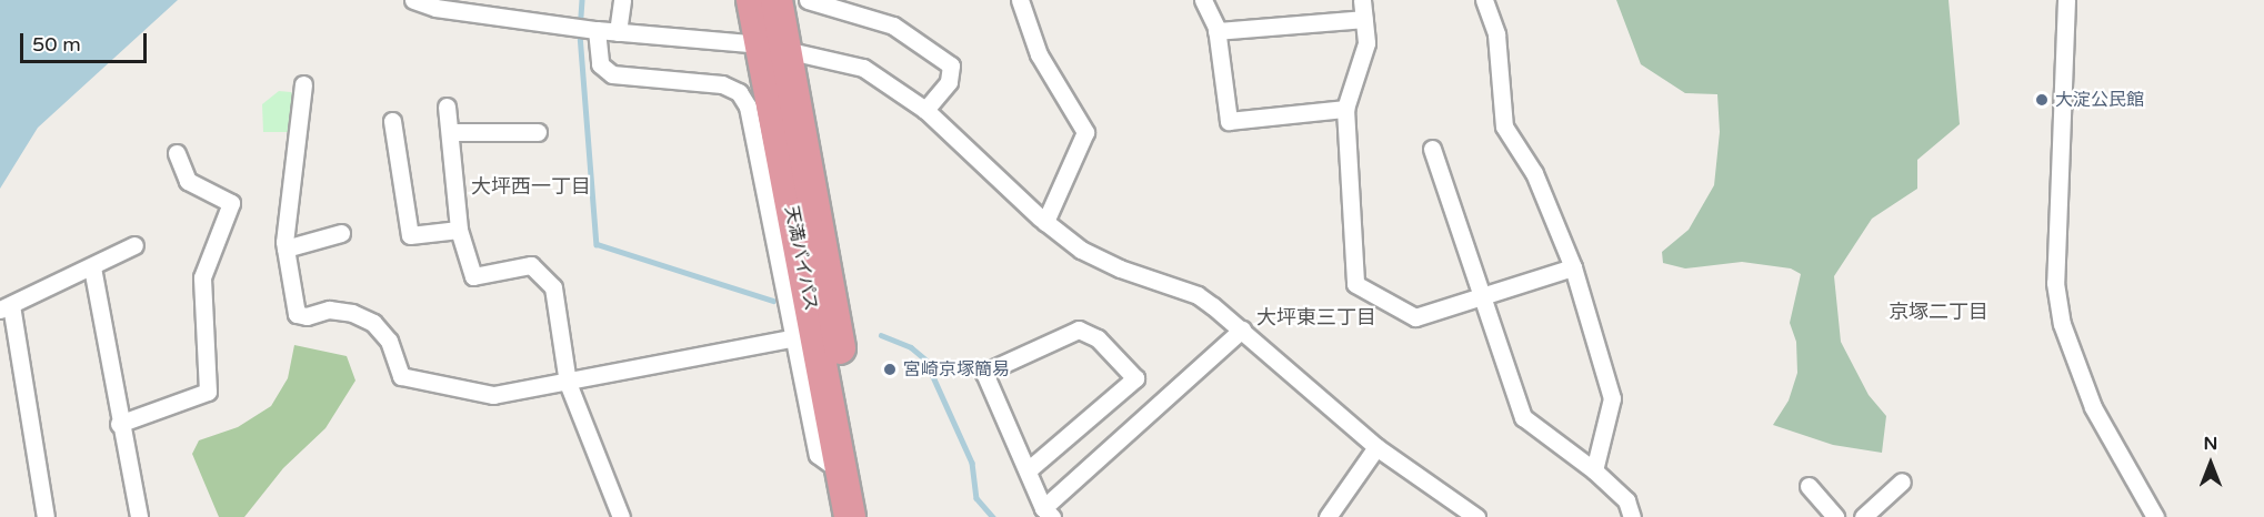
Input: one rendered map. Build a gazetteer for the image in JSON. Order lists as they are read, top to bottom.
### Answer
{
  "streets": {
    "highway": ["天満バイパス"]
  },
  "districts": ["大坪西一丁目", "京塚二丁目", "大坪東三丁目"],
  "places": ["大淀公民館", "宮崎京塚簡易"],
  "scale_bar": "50 m",
  "north": "top"
}
